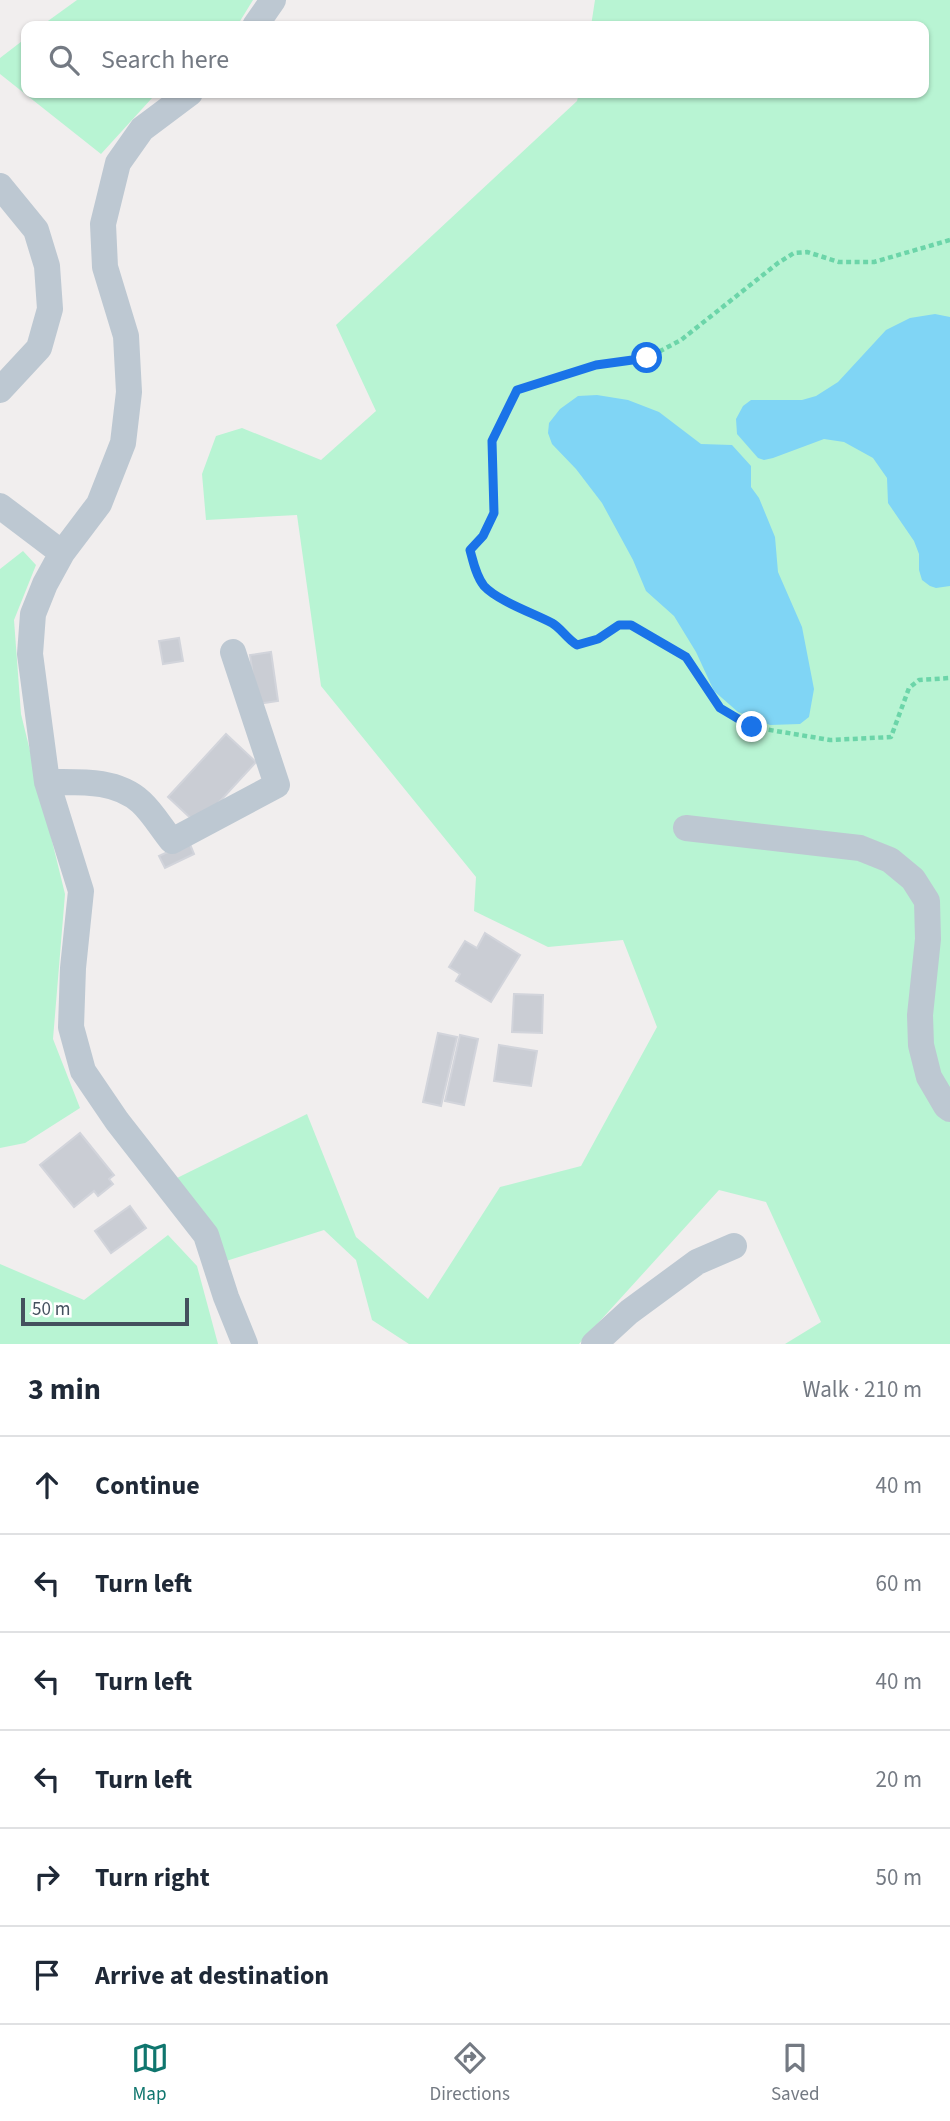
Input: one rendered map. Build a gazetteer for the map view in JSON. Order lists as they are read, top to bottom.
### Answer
{
  "scale_bar": "50 m",
  "page": {
    "search": "Search here",
    "scale": "50 m",
    "heading": ["3 min", "Walk · 210 m"],
    "list": [
      ["Continue", "40 m"],
      ["Turn left", "60 m"],
      ["Turn left", "40 m"],
      ["Turn left", "20 m"],
      ["Turn right", "50 m"],
      "Arrive at destination"
    ],
    "nav": ["Map", "Directions", "Saved"]
  }
}
